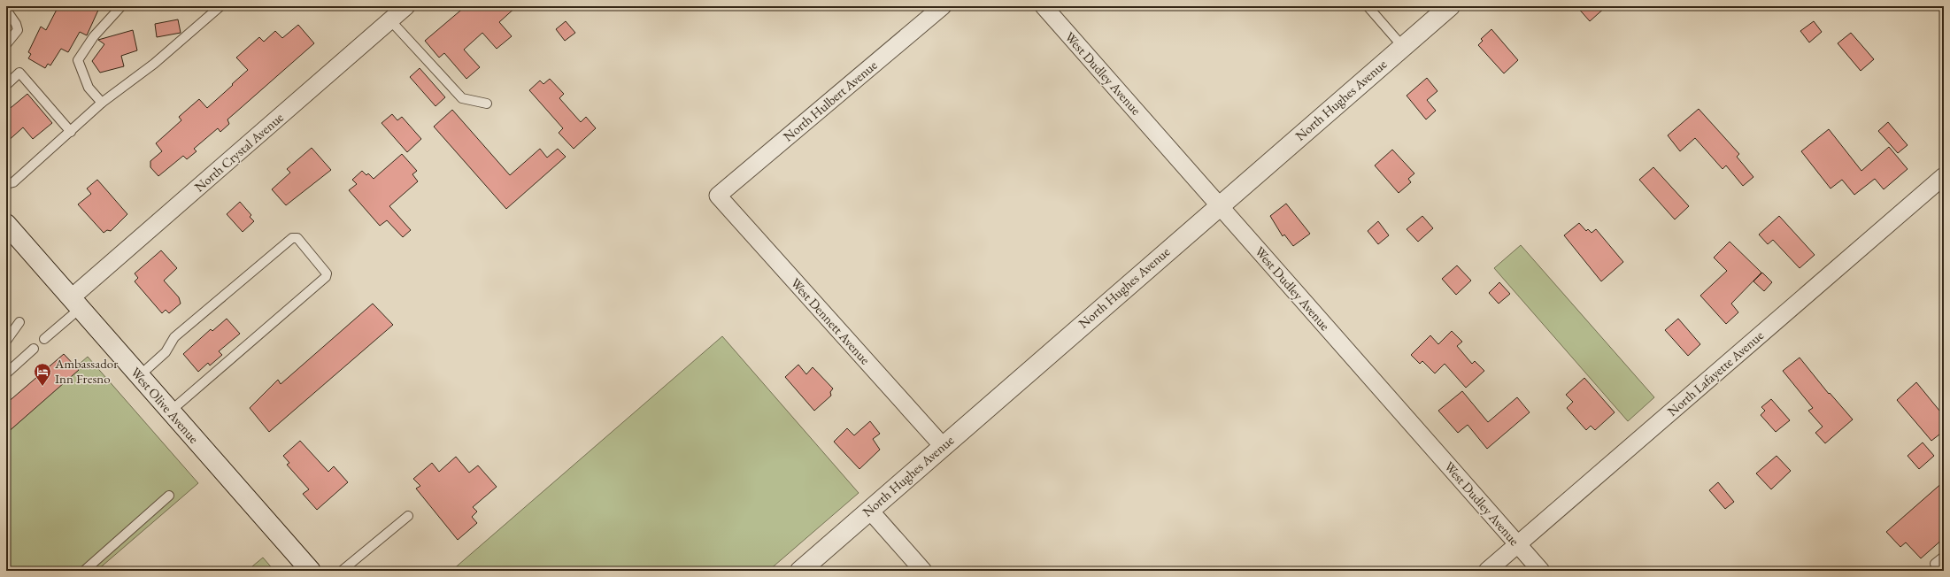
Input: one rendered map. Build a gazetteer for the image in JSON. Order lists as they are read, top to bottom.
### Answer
{
  "streets": {
    "street": [
      "West Dudley Avenue",
      "North Hughes Avenue",
      "North Hulbert Avenue",
      "North Crystal Avenue",
      "West Dennett Avenue",
      "North Lafayette Avenue",
      "West Olive Avenue"
    ]
  },
  "crossings": [
    ["West Dudley Avenue", "North Hughes Avenue"],
    ["West Dudley Avenue", "North Lafayette Avenue"],
    ["North Hughes Avenue", "West Dennett Avenue"],
    ["North Hulbert Avenue", "West Dennett Avenue"],
    ["North Crystal Avenue", "West Olive Avenue"]
  ],
  "places": {
    "hotel": ["Ambassador Inn Fresno"]
  }
}
